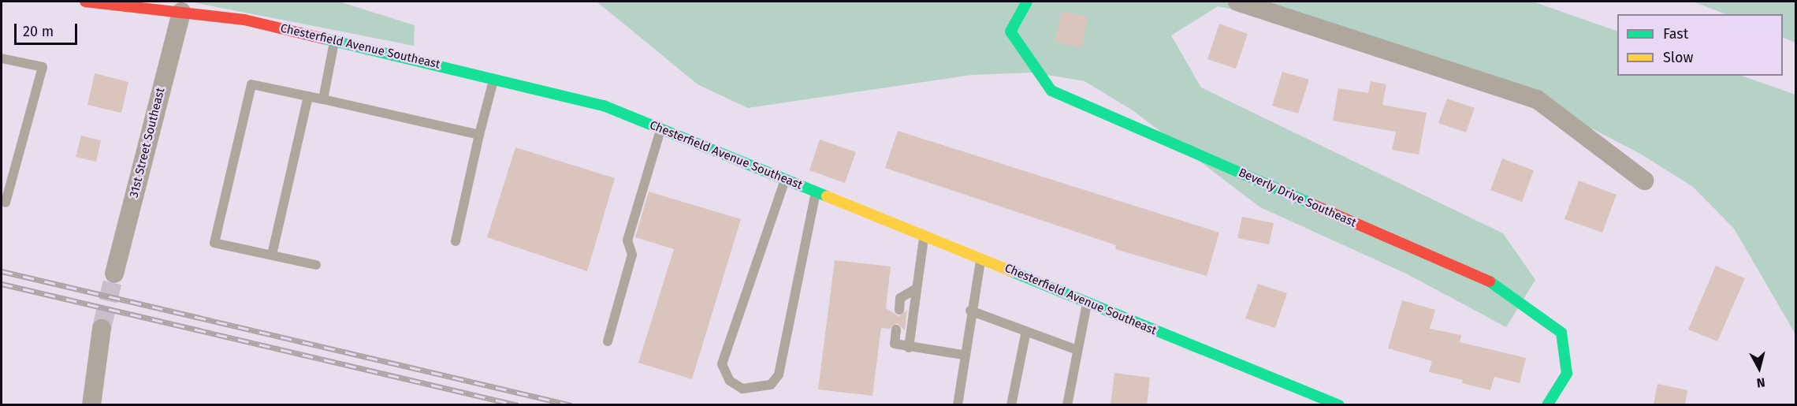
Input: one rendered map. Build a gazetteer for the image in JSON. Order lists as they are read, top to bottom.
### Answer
{
  "streets": {
    "street": ["Chesterfield Avenue Southeast", "31st Street Southeast", "Beverly Drive Southeast"]
  },
  "crossings": [
    ["Chesterfield Avenue Southeast", "31st Street Southeast"]
  ],
  "legend": ["Fast", "Slow"],
  "scale_bar": "20 m",
  "north": "bottom"
}
